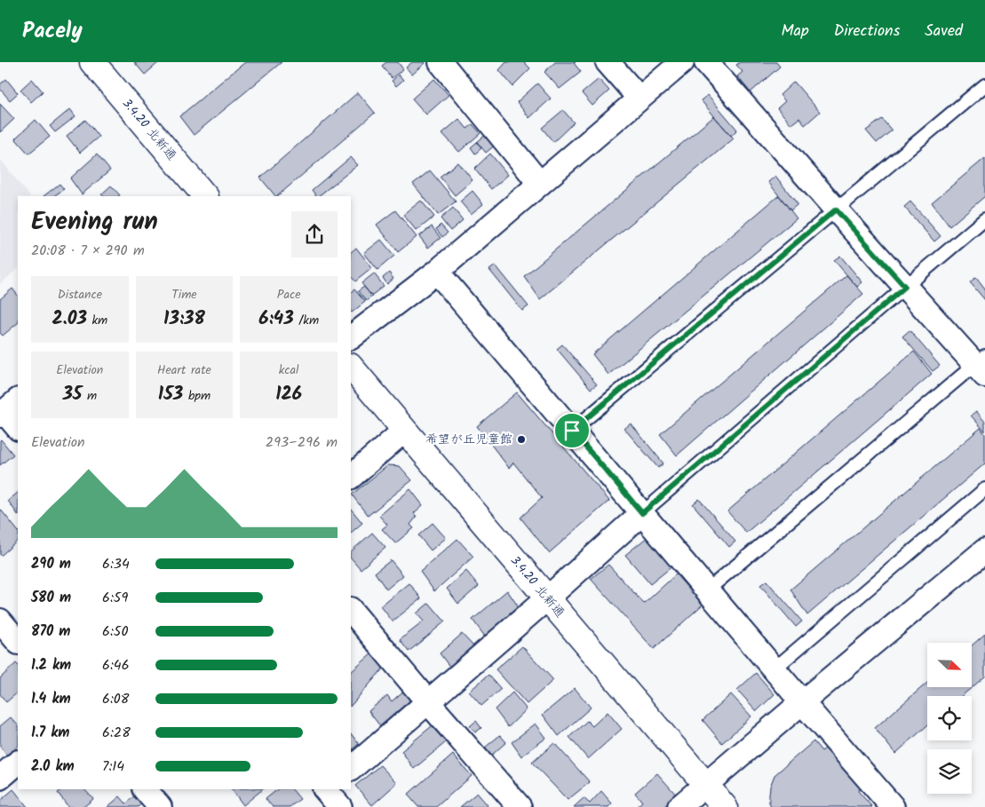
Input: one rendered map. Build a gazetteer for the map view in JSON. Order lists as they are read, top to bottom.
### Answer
{
  "streets": {
    "street": ["3.4.20 北新通"]
  },
  "places": ["希望が丘児童館"],
  "north": "bottom right",
  "page": {
    "header": "Pacely",
    "nav": ["Map", "Directions", "Saved"],
    "heading": ["Evening run", "20:08 · 7 × 290 m"],
    "stats": [
      ["Distance", "2.03 km"],
      ["Time", "13:38"],
      ["Pace", "6:43 /km"],
      ["Elevation", "35 m"],
      ["Heart rate", "153 bpm"],
      ["kcal", "126"]
    ],
    "chart": ["Elevation", "293–296 m"],
    "list": [
      {
        "name": "290 m",
        "note": "6:34"
      },
      {
        "name": "580 m",
        "note": "6:59"
      },
      {
        "name": "870 m",
        "note": "6:50"
      },
      {
        "name": "1.2 km",
        "note": "6:46"
      },
      {
        "name": "1.4 km",
        "note": "6:08"
      },
      {
        "name": "1.7 km",
        "note": "6:28"
      },
      {
        "name": "2.0 km",
        "note": "7:14"
      }
    ]
  }
}
